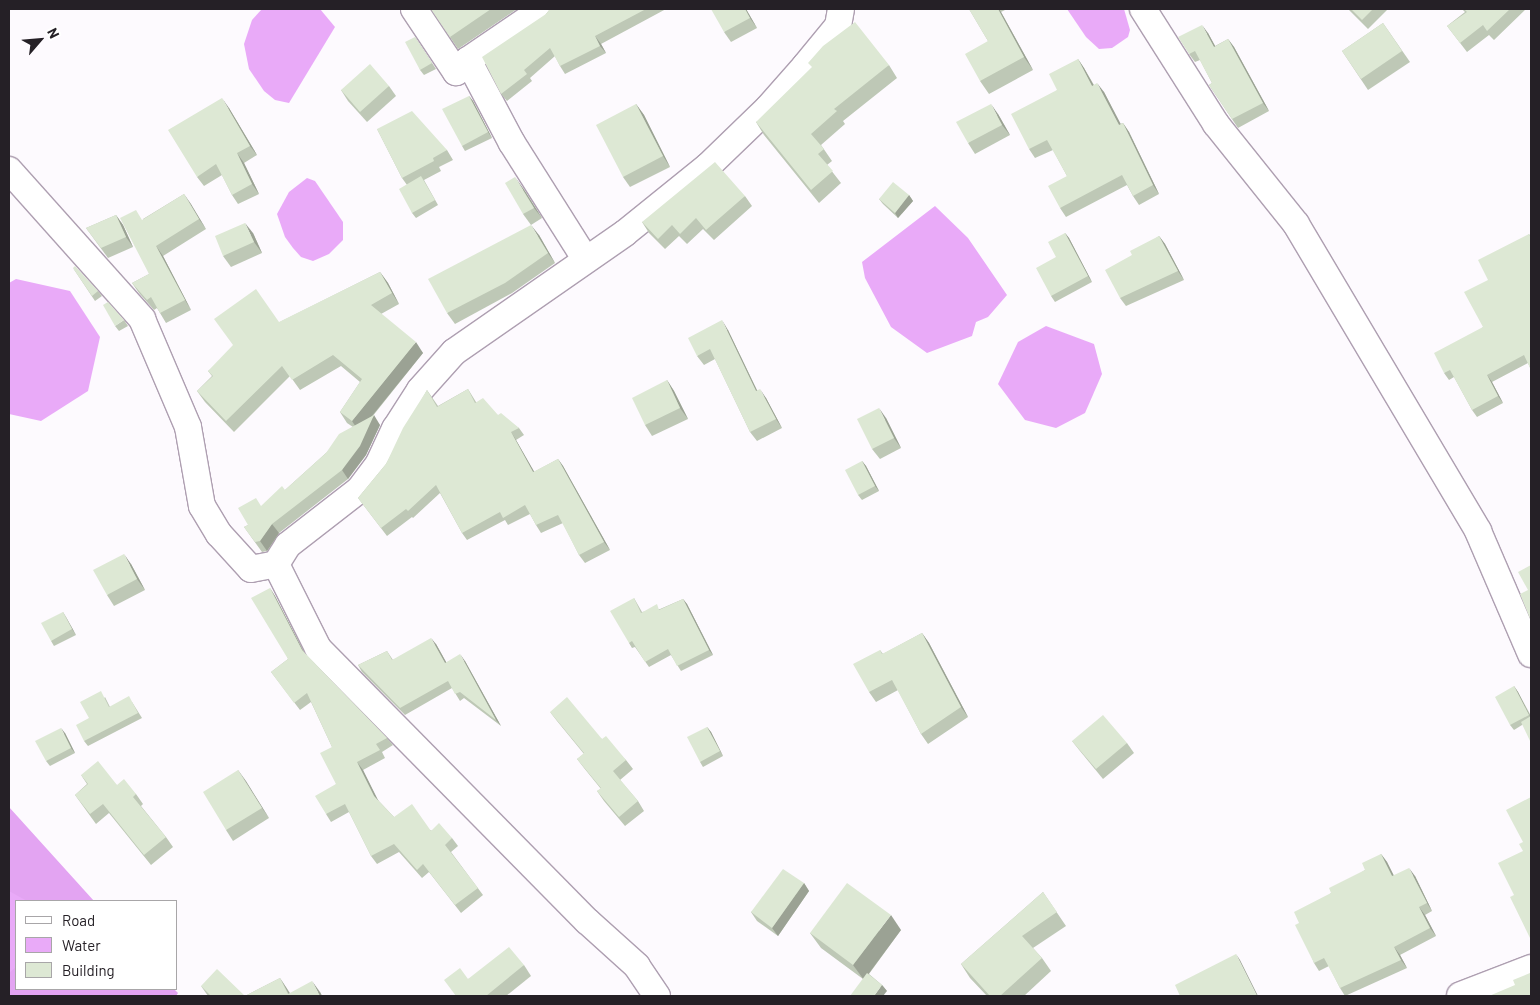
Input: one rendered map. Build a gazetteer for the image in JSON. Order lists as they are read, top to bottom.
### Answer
{
  "legend": ["Road", "Water", "Building"],
  "north": "top right"
}
